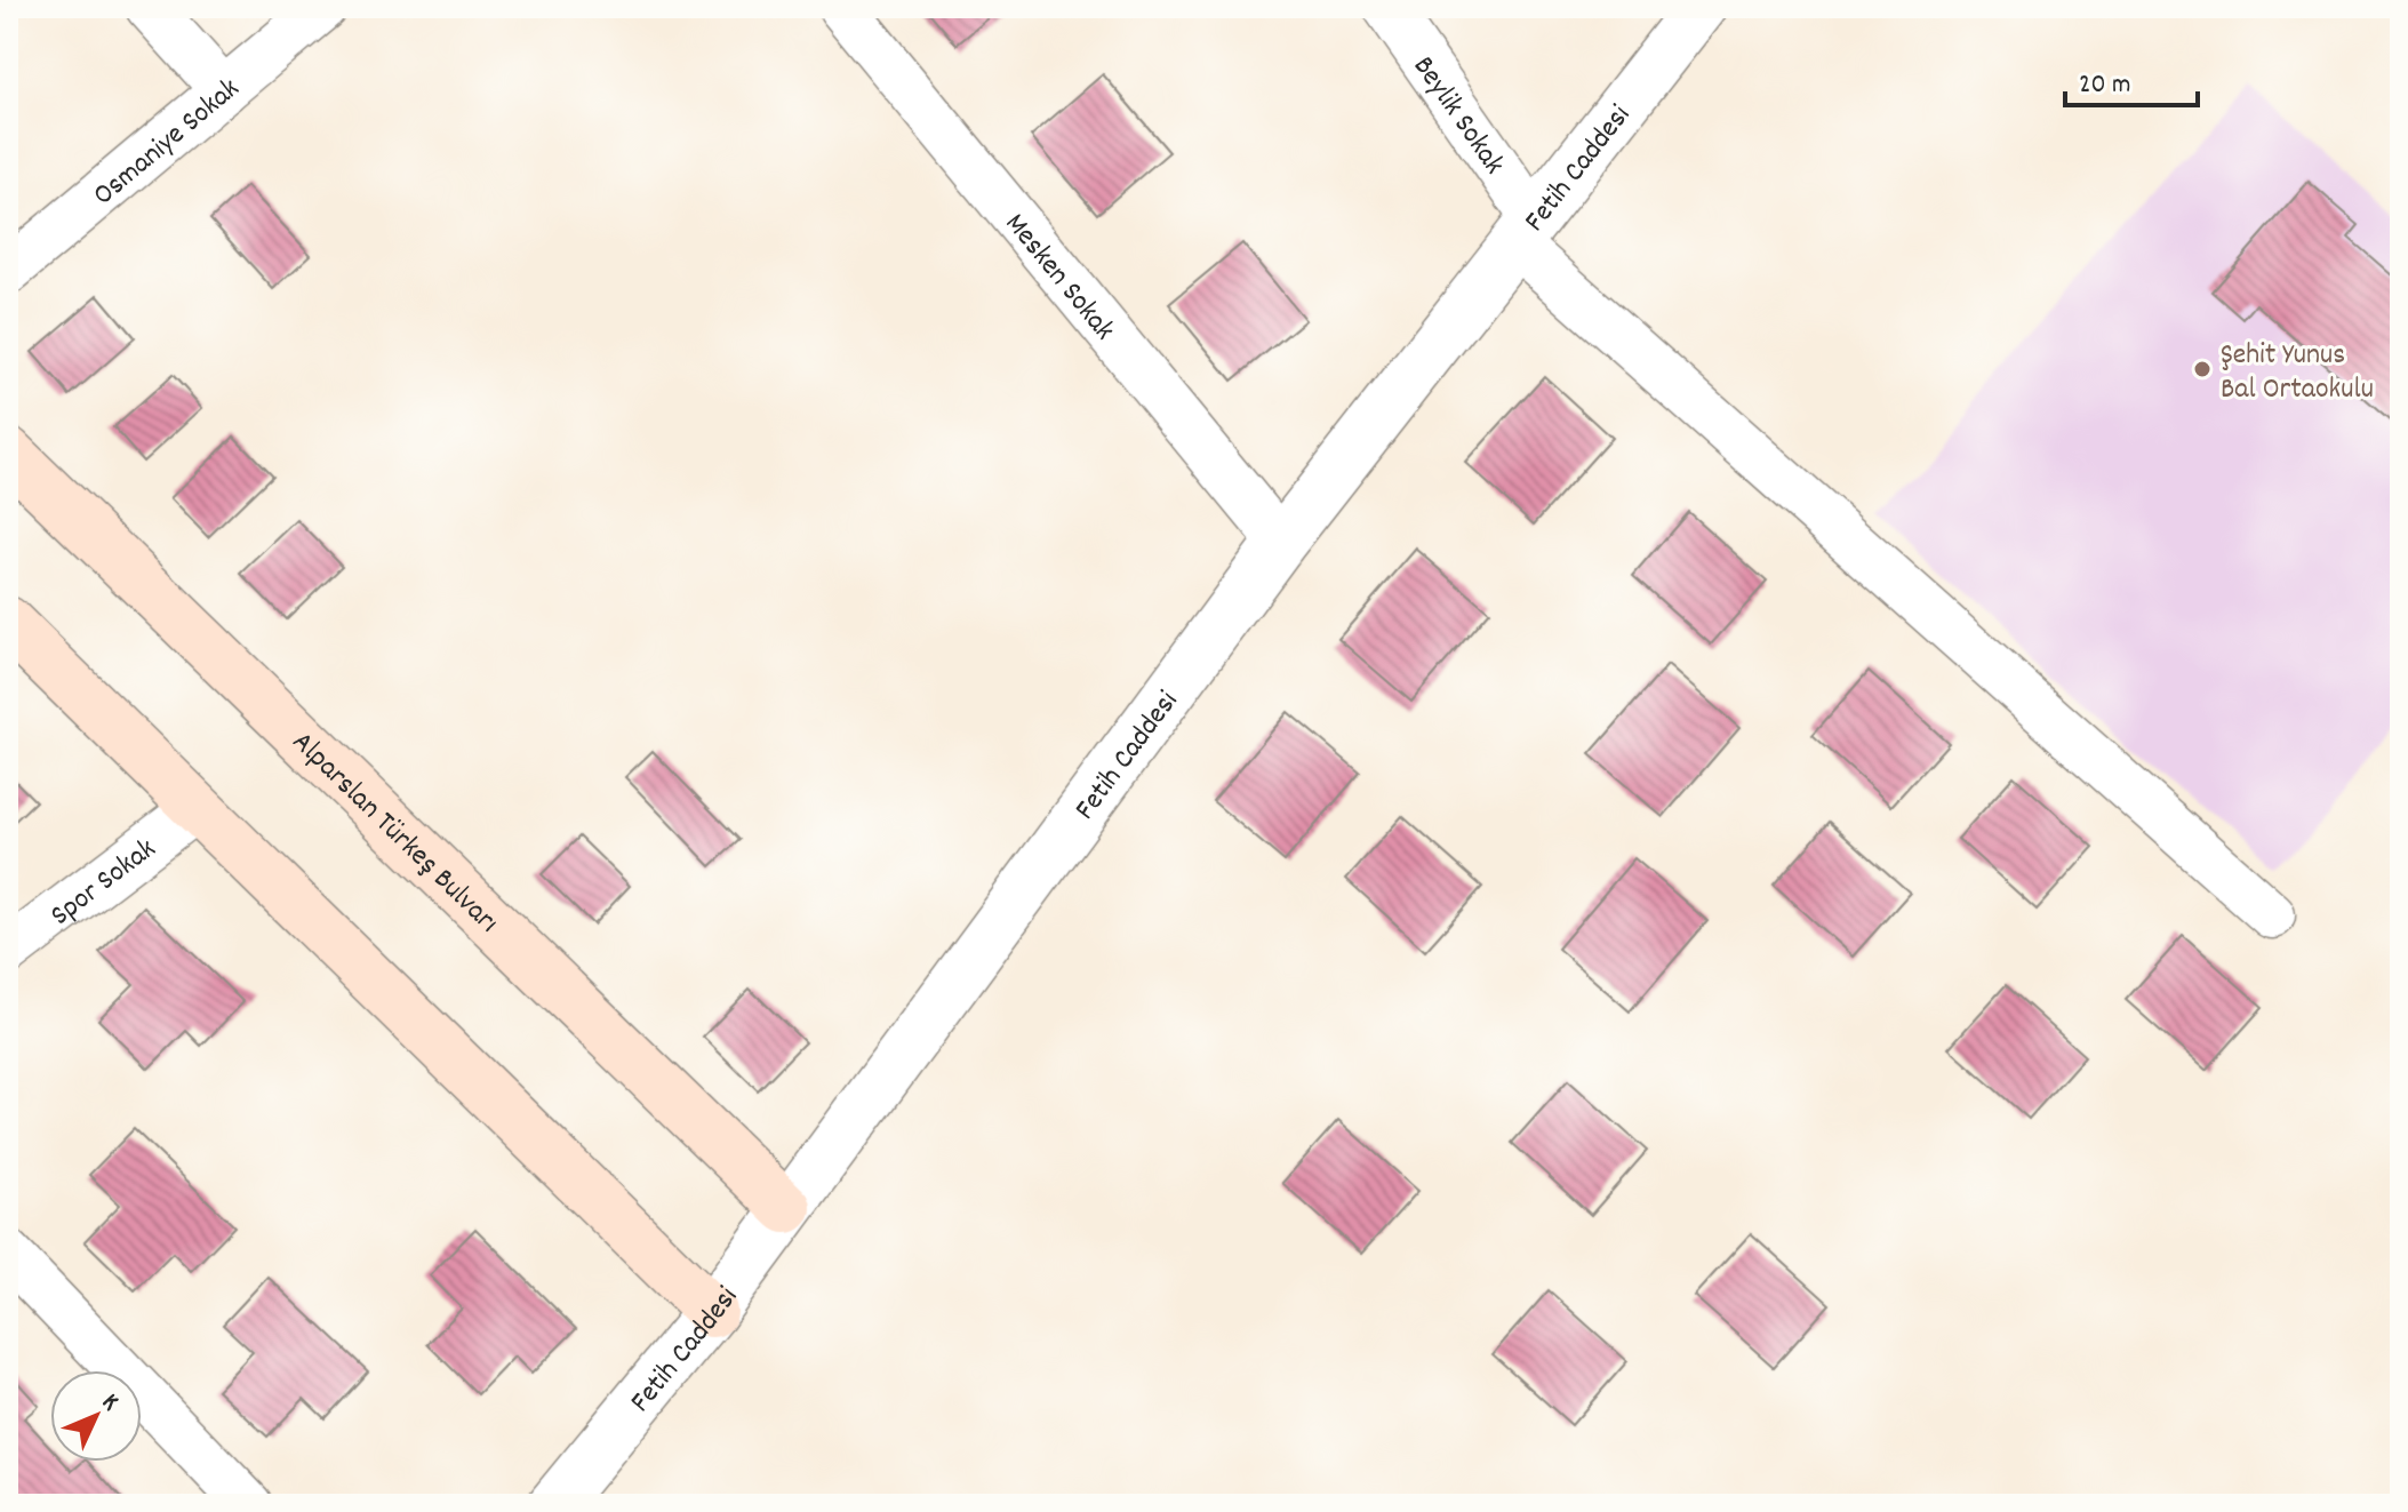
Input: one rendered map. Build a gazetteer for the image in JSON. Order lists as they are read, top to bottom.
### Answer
{
  "streets": {
    "main road": ["Alparslan Türkeş Bulvarı"],
    "street": [
      "Beylik Sokak",
      "Osmaniye Sokak",
      "Fetih Caddesi",
      "Mesken Sokak",
      "Spor Sokak"
    ]
  },
  "crossings": [
    ["Beylik Sokak", "Fetih Caddesi"],
    ["Fetih Caddesi", "Mesken Sokak"],
    ["Fetih Caddesi", "Alparslan Türkeş Bulvarı"]
  ],
  "places": ["Şehit Yunus Bal Ortaokulu"],
  "scale_bar": "20 m",
  "north": "top right"
}
